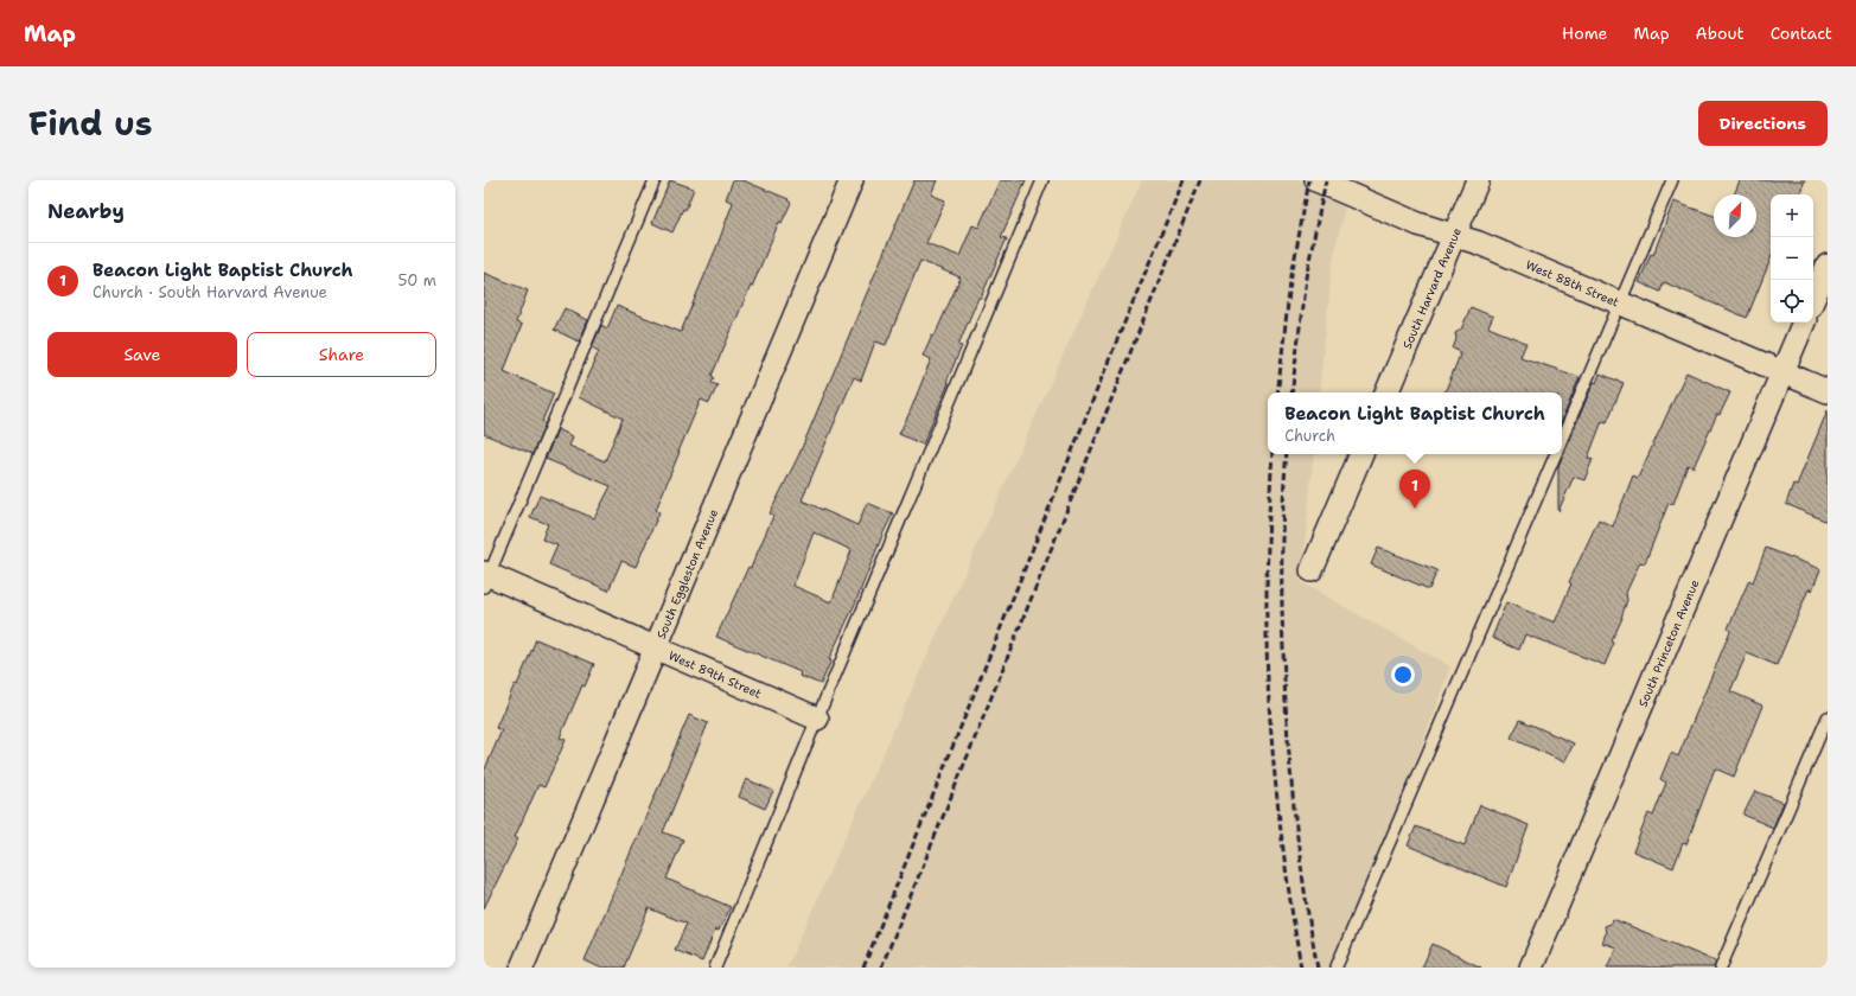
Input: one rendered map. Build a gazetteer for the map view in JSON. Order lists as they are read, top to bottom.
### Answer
{
  "streets": {
    "street": [
      "West 88th Street",
      "South Harvard Avenue",
      "South Eggleston Avenue",
      "South Princeton Avenue",
      "West 89th Street"
    ]
  },
  "crossings": [
    ["West 88th Street", "South Harvard Avenue"],
    ["West 88th Street", "South Princeton Avenue"],
    ["South Eggleston Avenue", "West 89th Street"]
  ],
  "north": "top right",
  "page": {
    "header": "Map",
    "nav": [
      "Home",
      "Map",
      "About",
      "Contact"
    ],
    "title": "Find us",
    "buttons": [
      "Directions",
      ["Save", "Share"]
    ],
    "heading": "Nearby",
    "map_buttons": ["+", "−"],
    "list": [
      {
        "mark": "1",
        "name": "Beacon Light Baptist Church",
        "note": "Church · South Harvard Avenue",
        "value": "50 m"
      }
    ],
    "popup": ["Beacon Light Baptist Church", "Church"],
    "pins": "1"
  }
}
